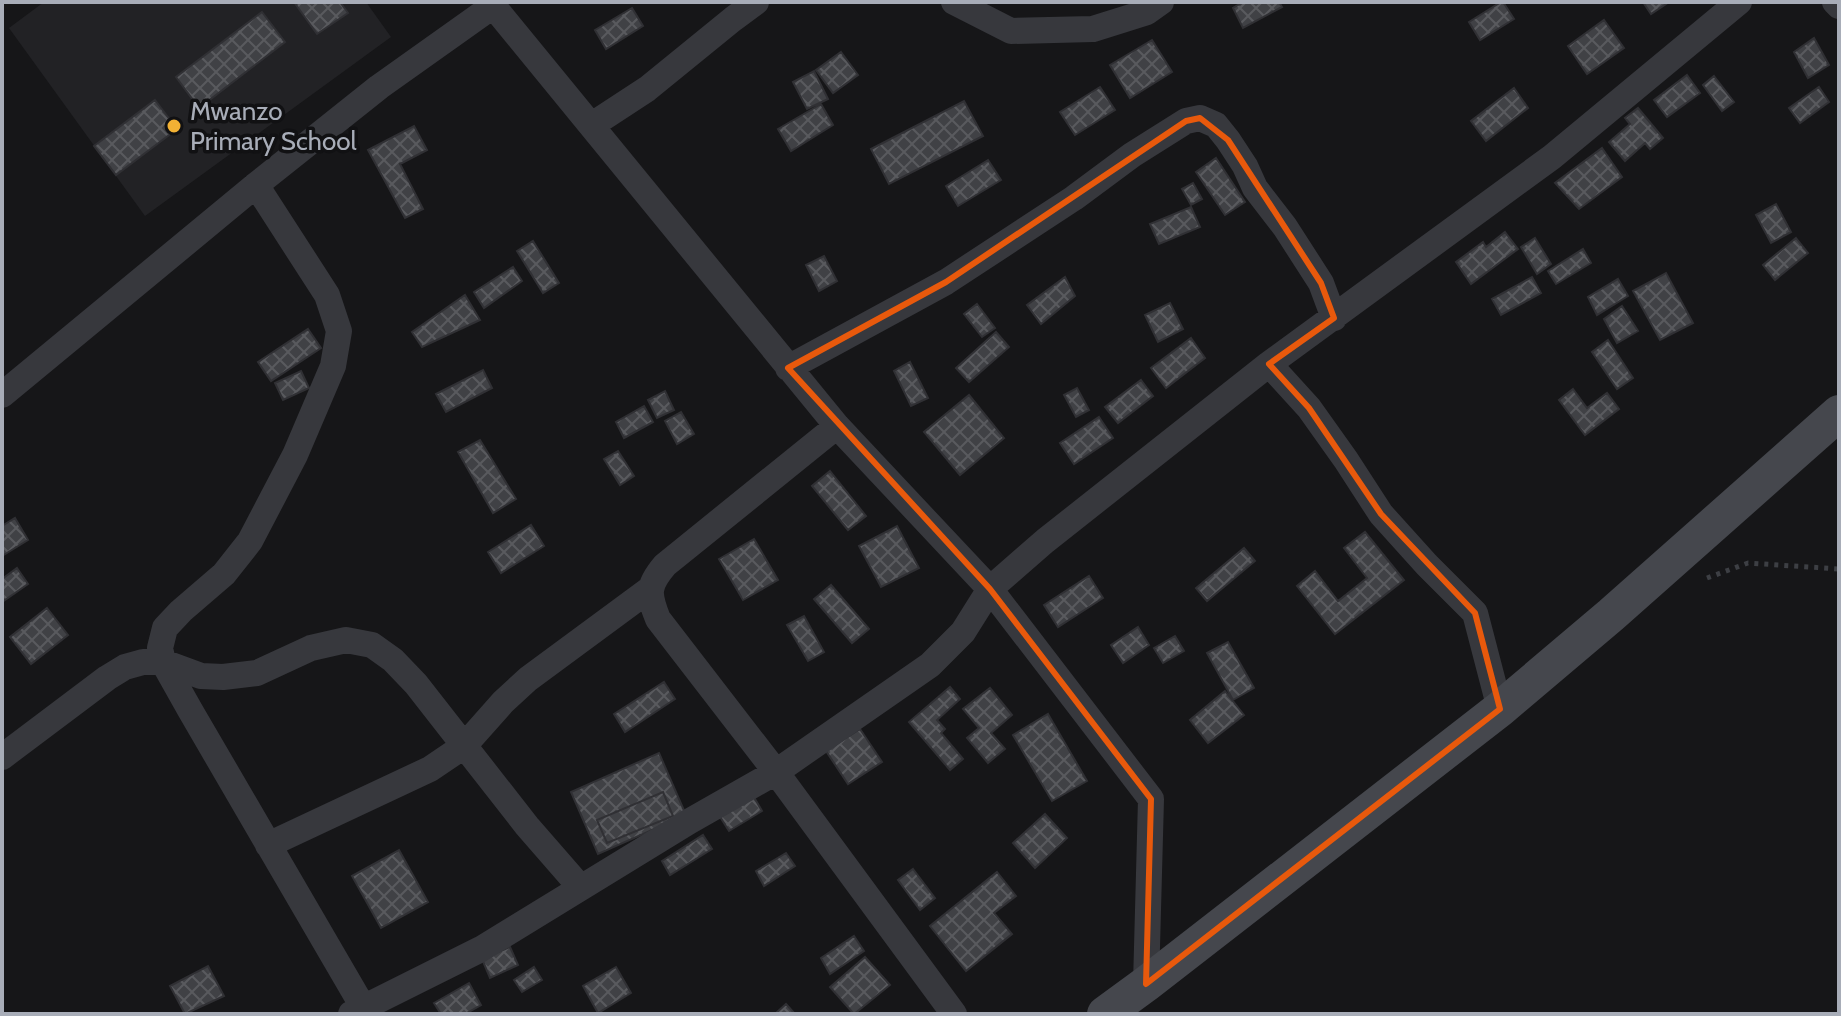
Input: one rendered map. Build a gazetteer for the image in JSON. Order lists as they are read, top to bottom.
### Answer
{
  "places": ["Mwanzo Primary School"]
}
